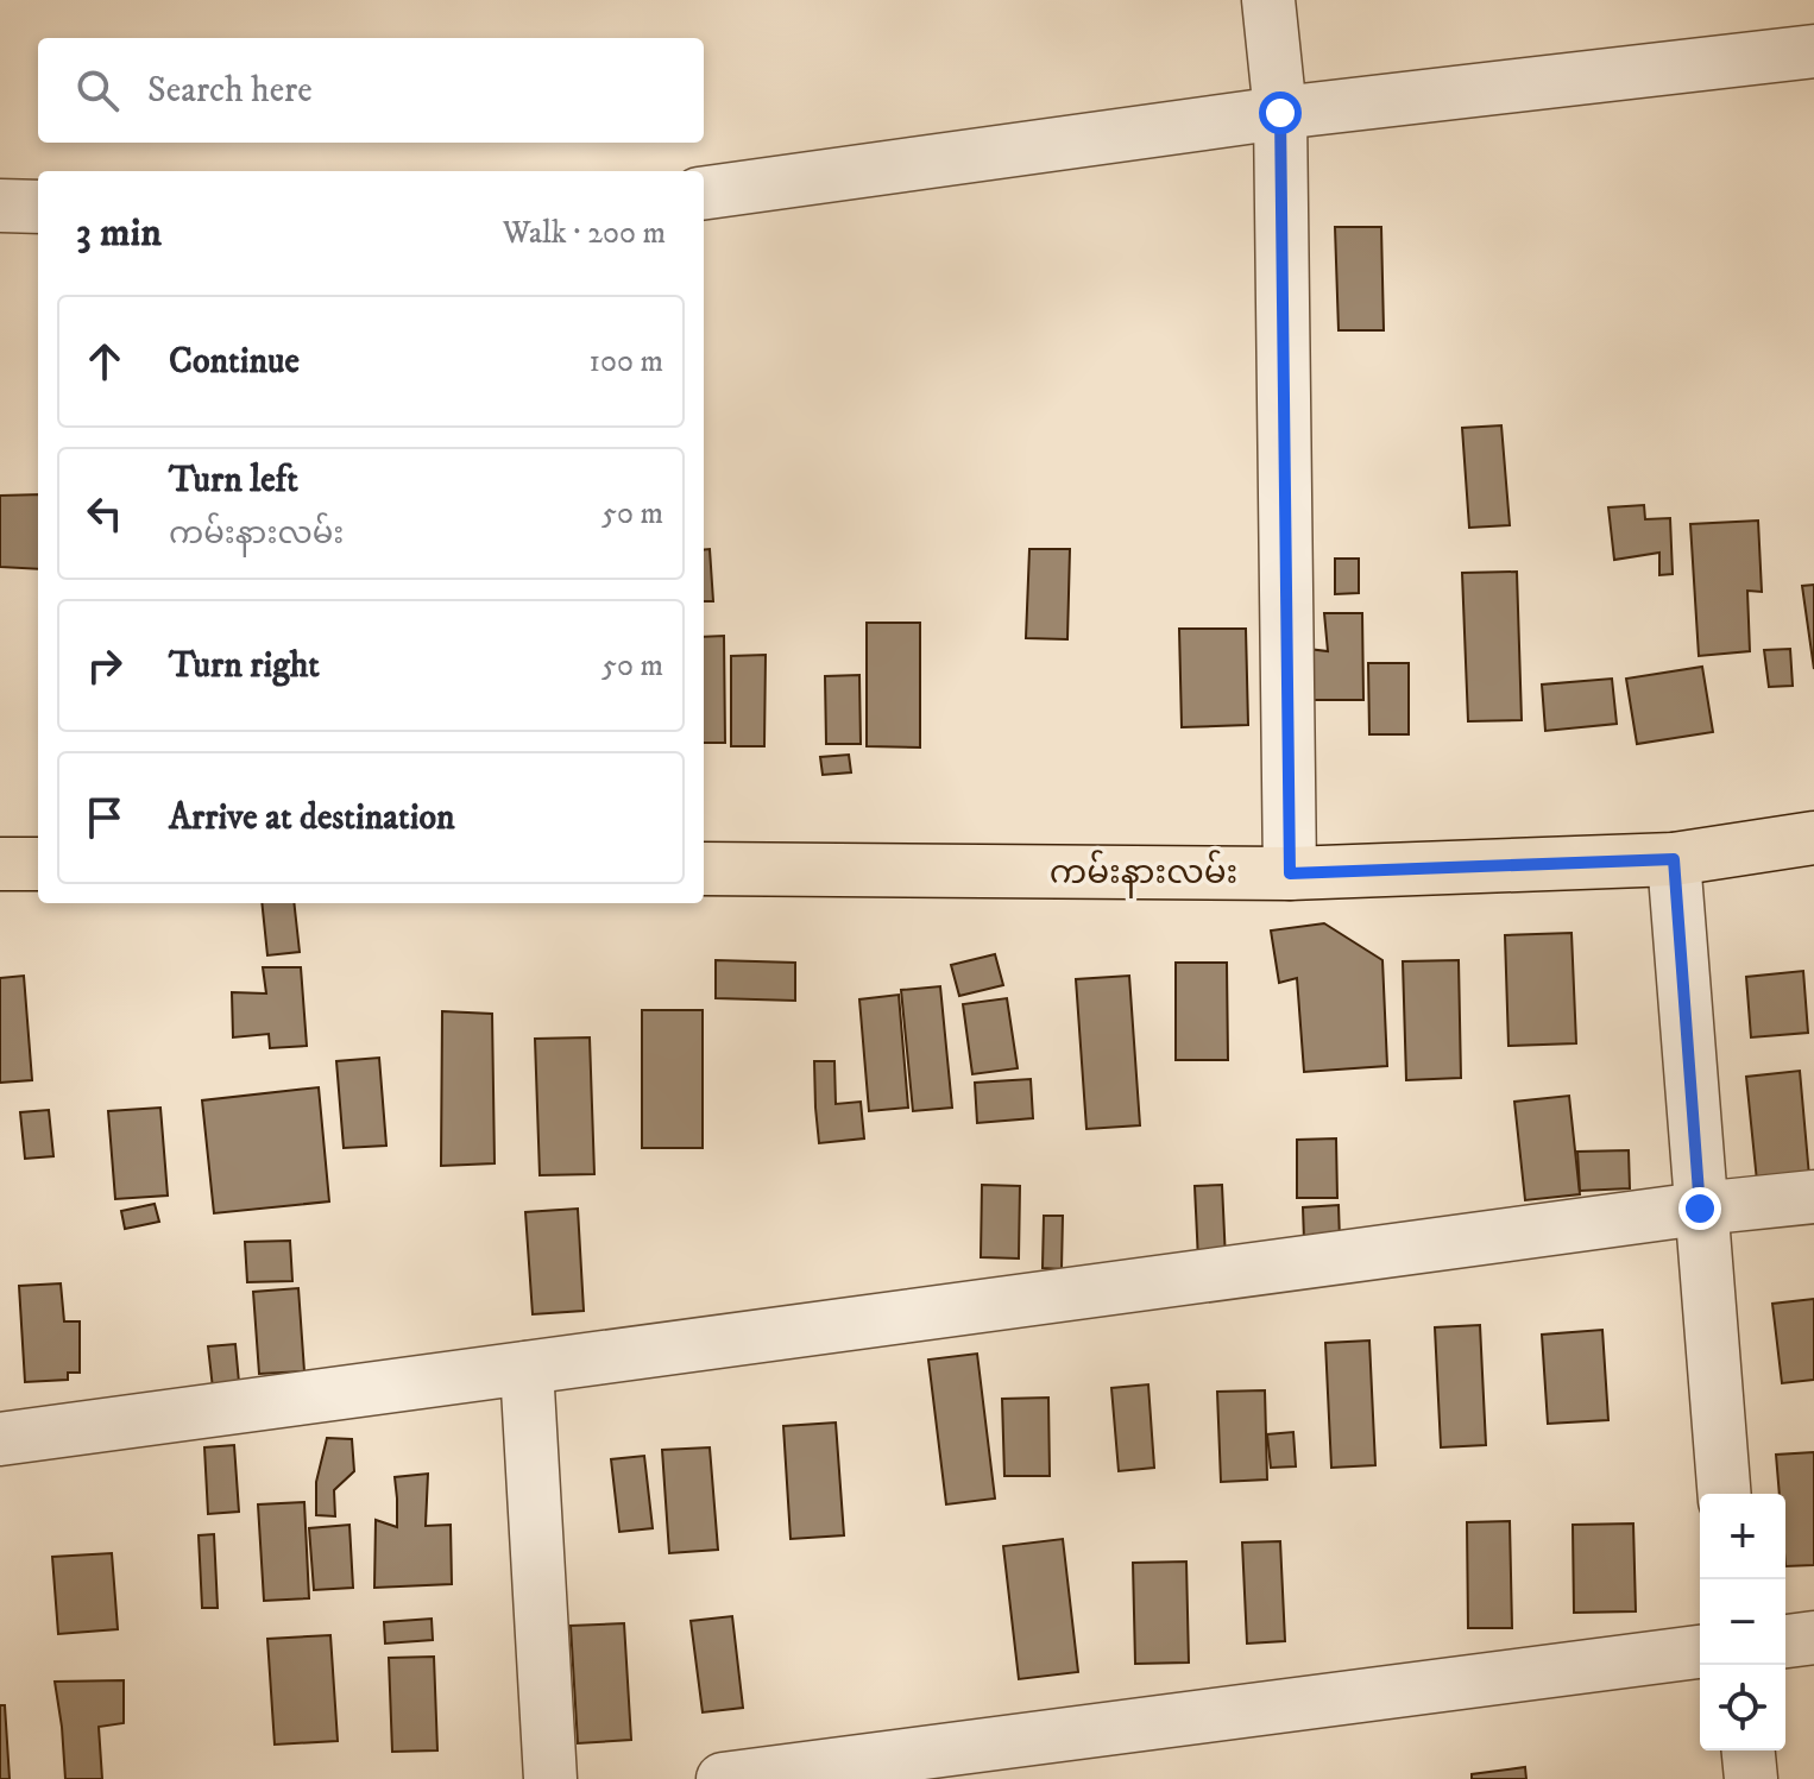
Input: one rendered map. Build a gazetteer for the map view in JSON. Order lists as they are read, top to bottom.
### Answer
{
  "streets": {
    "main road": ["ကမ်းနားလမ်း"]
  },
  "page": {
    "search": "Search here",
    "heading": ["3 min", "Walk · 200 m"],
    "list": [
      ["Continue", "100 m"],
      ["Turn left", "ကမ်းနားလမ်း", "50 m"],
      ["Turn right", "50 m"],
      "Arrive at destination"
    ],
    "map_buttons": ["+", "−"]
  }
}
